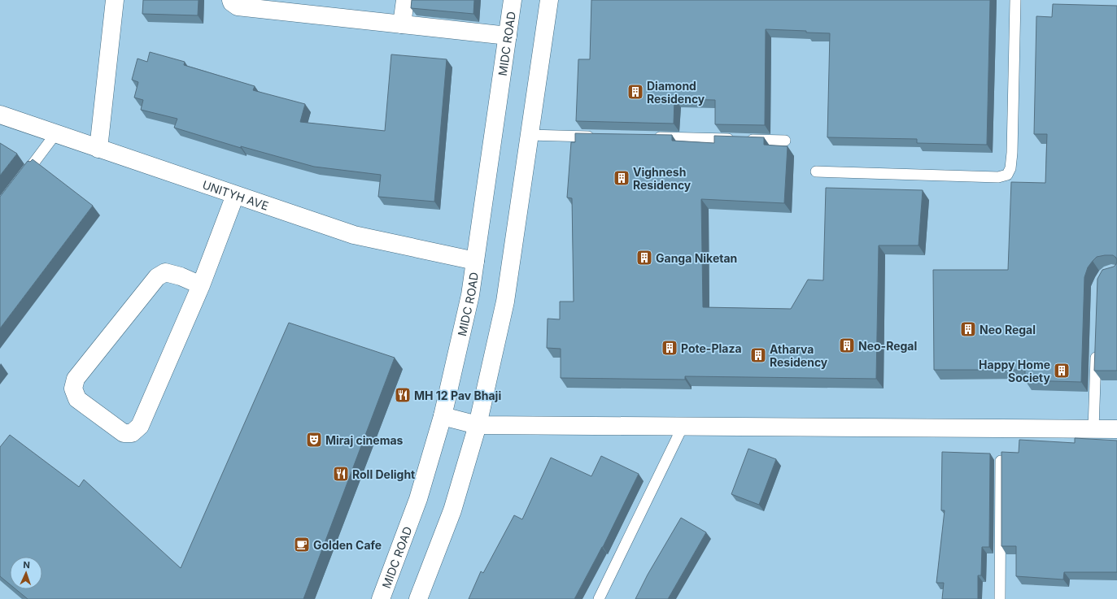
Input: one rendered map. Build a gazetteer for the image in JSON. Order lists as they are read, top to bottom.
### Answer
{
  "streets": {
    "street": ["MIDC ROAD", "UNITYH AVE"]
  },
  "crossings": [
    ["MIDC ROAD", "UNITYH AVE"]
  ],
  "places": {
    "building": [
      "Diamond Residency",
      "Vighnesh Residency",
      "Ganga Niketan",
      "Neo Regal",
      "Neo-Regal",
      "Pote-Plaza",
      "Atharva Residency",
      "Happy Home Society"
    ],
    "restaurant": ["MH 12 Pav Bhaji", "Roll Delight"],
    "theatre": ["Miraj cinemas"],
    "cafe": ["Golden Cafe"]
  },
  "north": "top"
}
